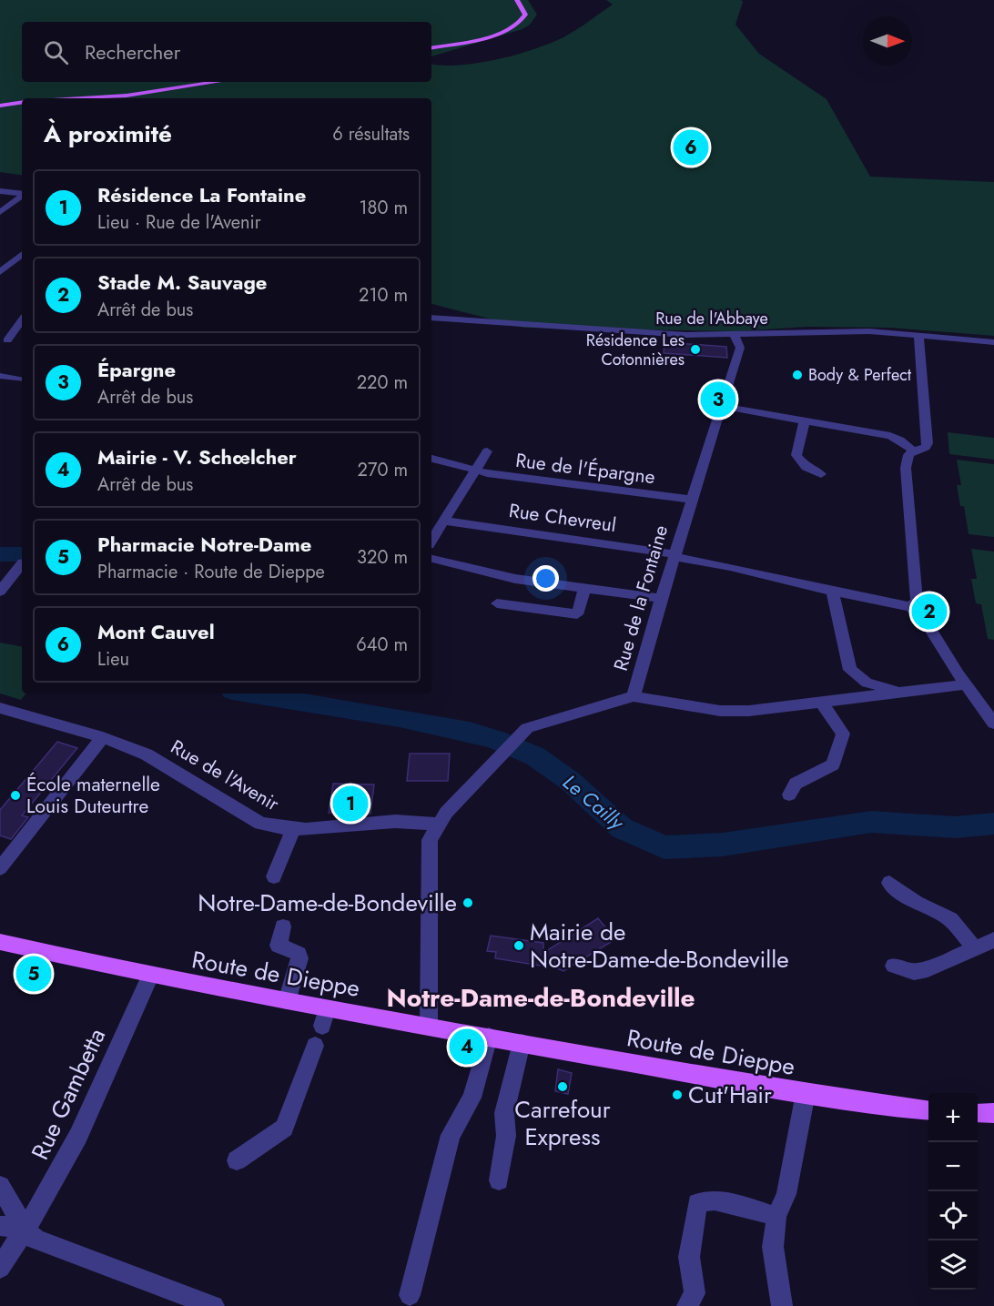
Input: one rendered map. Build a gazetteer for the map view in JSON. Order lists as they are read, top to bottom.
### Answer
{
  "streets": {
    "main road": ["Route de Dieppe"],
    "street": [
      "Rue de l'Abbaye",
      "Rue de l'Épargne",
      "Rue Chevreul",
      "Rue de la Fontaine",
      "Rue de l'Avenir",
      "Rue Gambetta"
    ]
  },
  "crossings": [
    ["Rue de l'Abbaye", "Rue de la Fontaine"],
    ["Rue de l'Épargne", "Rue de la Fontaine"],
    ["Rue Chevreul", "Rue de la Fontaine"],
    ["Rue de la Fontaine", "Rue de l'Avenir"],
    ["Rue de la Fontaine", "Route de Dieppe"],
    ["Route de Dieppe", "Rue Gambetta"]
  ],
  "districts": ["Notre-Dame-de-Bondeville"],
  "water": ["Le Cailly"],
  "places": [
    "Résidence Les Cotonnières",
    "Body & Perfect",
    "École maternelle Louis Duteurtre",
    "Notre-Dame-de-Bondeville",
    "Mairie de Notre-Dame-de-Bondeville",
    "Carrefour Express",
    "Cut'Hair"
  ],
  "north": "right",
  "page": {
    "search": "Rechercher",
    "heading": ["À proximité", "6 résultats"],
    "pins": [
      "6",
      "3",
      "2",
      "1",
      "5",
      "4"
    ],
    "list": [
      {
        "mark": "1",
        "name": "Résidence La Fontaine",
        "note": "Lieu · Rue de l'Avenir",
        "value": "180 m"
      },
      {
        "mark": "2",
        "name": "Stade M. Sauvage",
        "note": "Arrêt de bus",
        "value": "210 m"
      },
      {
        "mark": "3",
        "name": "Épargne",
        "note": "Arrêt de bus",
        "value": "220 m"
      },
      {
        "mark": "4",
        "name": "Mairie - V. Schœlcher",
        "note": "Arrêt de bus",
        "value": "270 m"
      },
      {
        "mark": "5",
        "name": "Pharmacie Notre-Dame",
        "note": "Pharmacie · Route de Dieppe",
        "value": "320 m"
      },
      {
        "mark": "6",
        "name": "Mont Cauvel",
        "note": "Lieu",
        "value": "640 m"
      }
    ],
    "map_buttons": ["+", "−"]
  }
}
